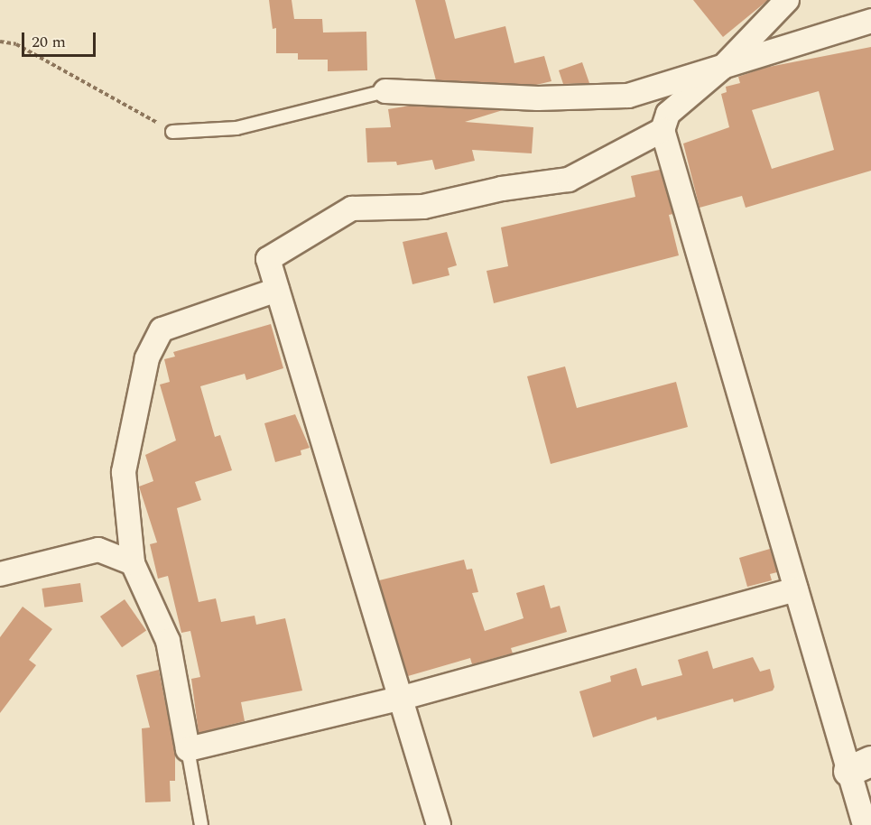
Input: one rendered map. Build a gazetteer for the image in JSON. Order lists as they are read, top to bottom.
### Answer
{
  "scale_bar": "20 m"
}
